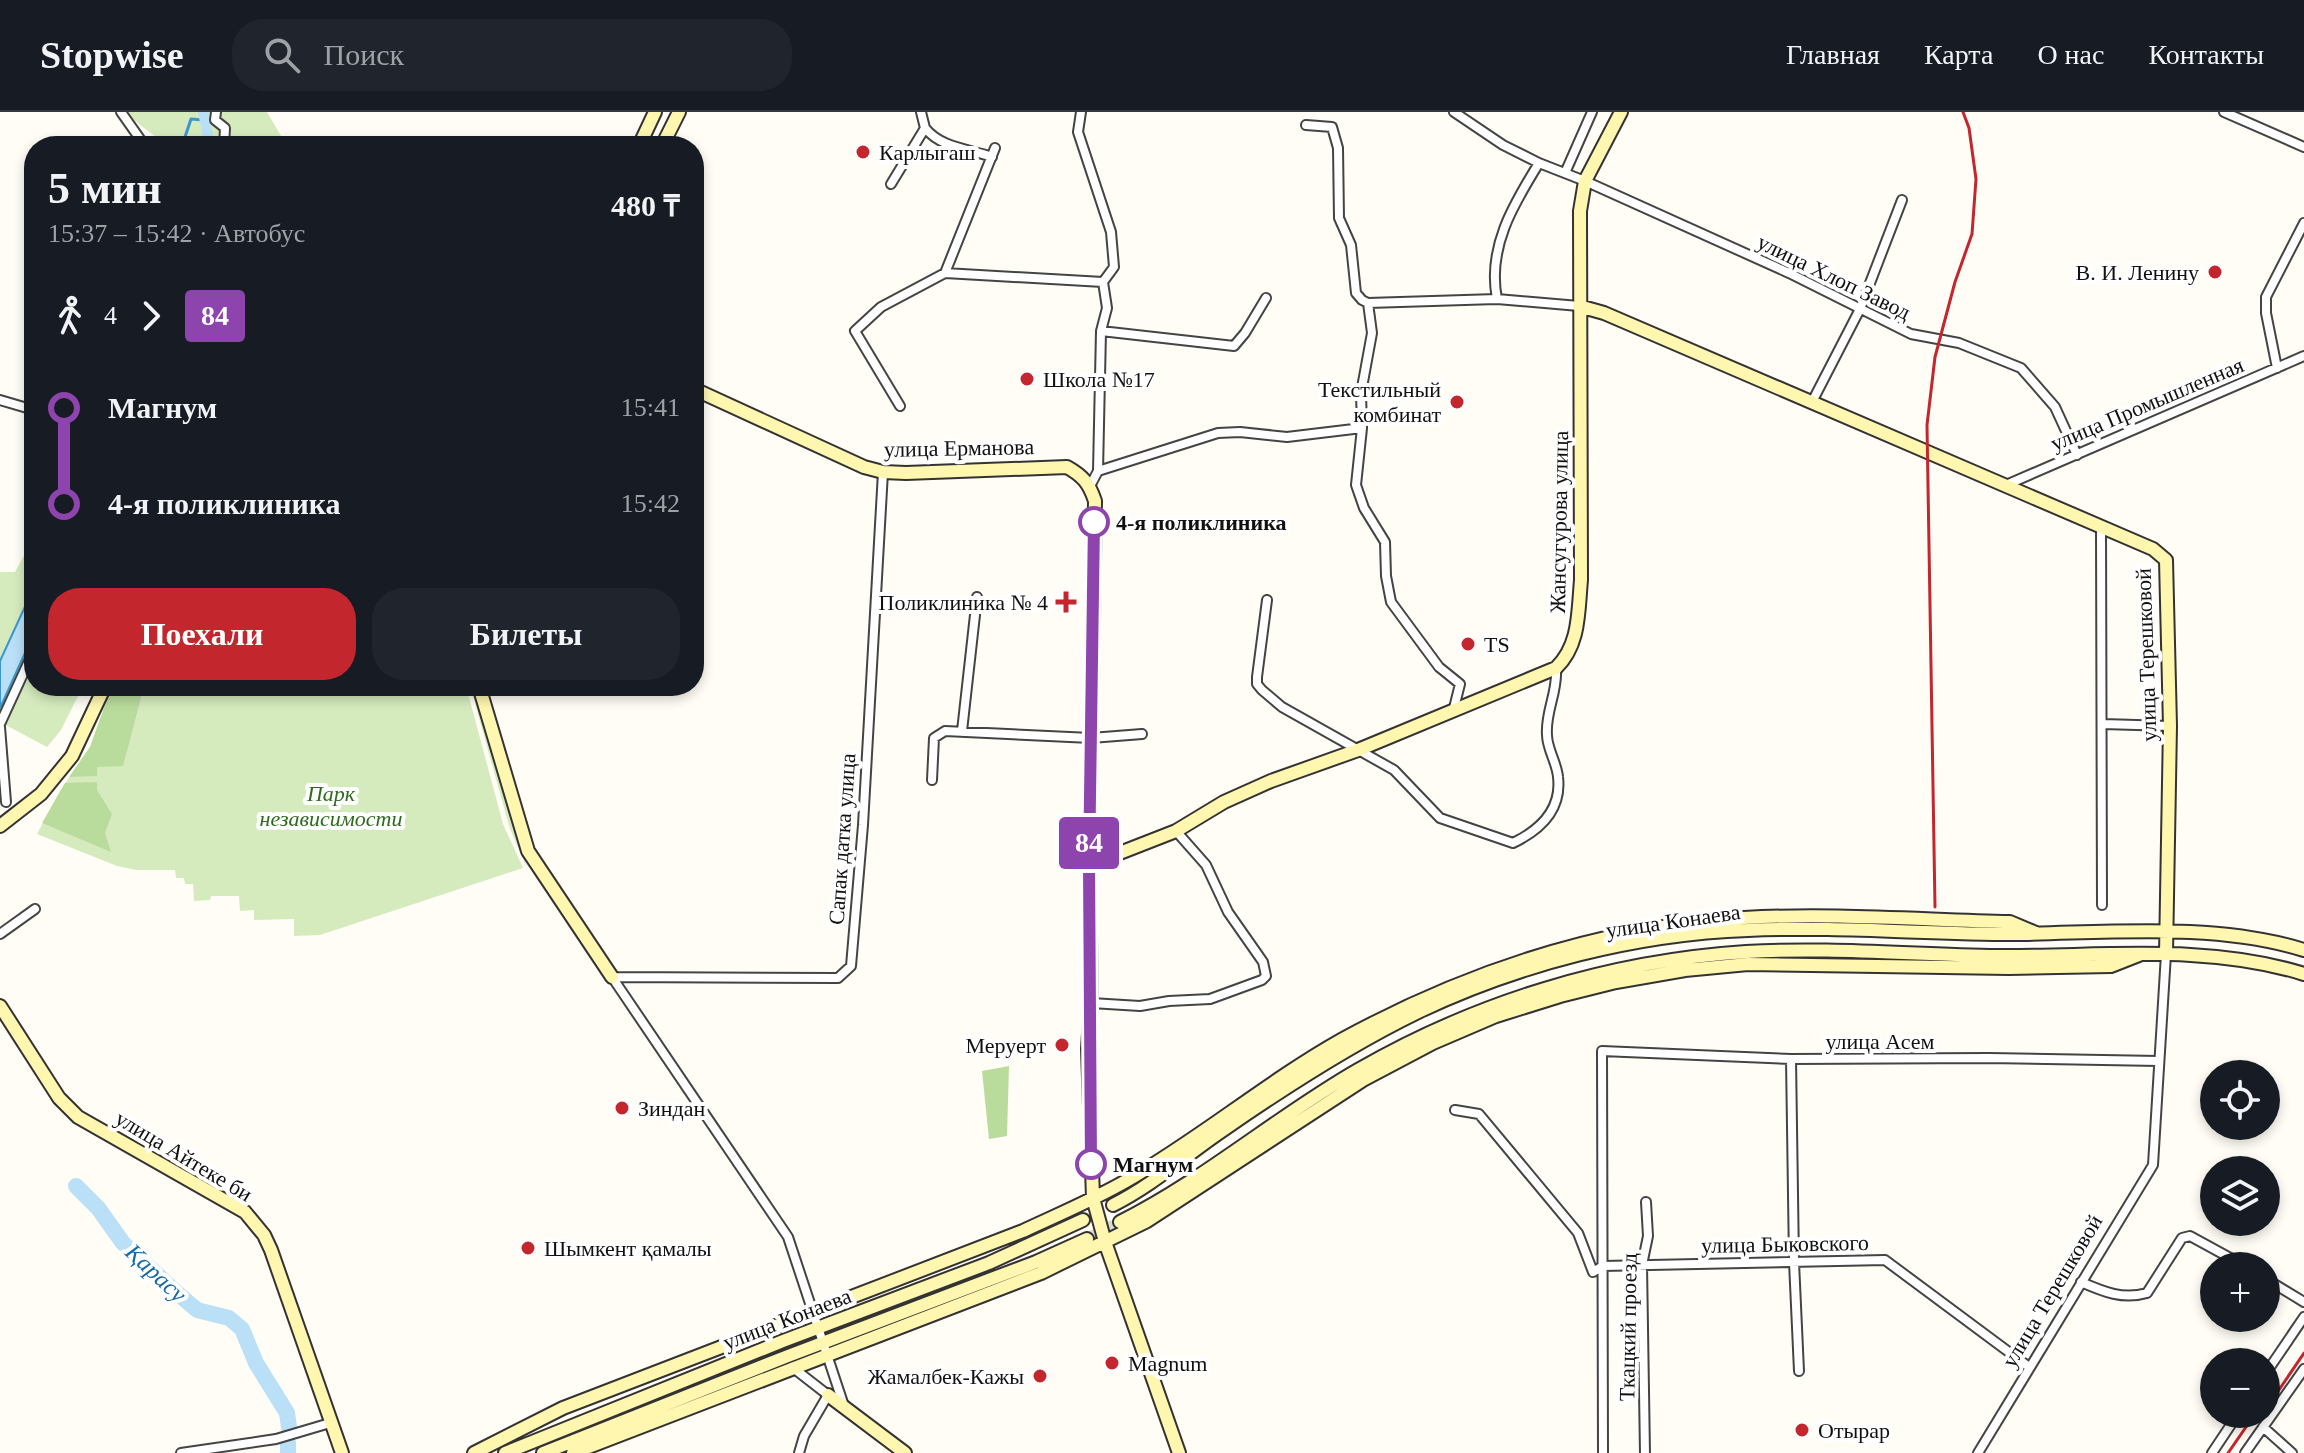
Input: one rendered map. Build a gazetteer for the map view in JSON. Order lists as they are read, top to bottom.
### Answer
{
  "streets": {
    "main road": [
      "улица Ерманова",
      "Жансугурова улица",
      "улица Терешковой",
      "улица Конаева",
      "улица Айтеке би"
    ],
    "street": [
      "улица Хлоп Завод",
      "улица Промышленная",
      "Сапак датка улица",
      "улица Асем",
      "улица Быковского",
      "Ткацкий проезд"
    ]
  },
  "crossings": [
    ["улица Хлоп Завод", "улица Промышленная"],
    ["улица Хлоп Завод", "Жансугурова улица"],
    ["улица Промышленная", "улица Терешковой"],
    ["улица Ерманова", "Сапак датка улица"],
    ["Жансугурова улица", "улица Терешковой"],
    ["улица Терешковой", "улица Конаева"],
    ["улица Терешковой", "улица Асем"],
    ["улица Терешковой", "улица Быковского"],
    ["улица Асем", "улица Быковского"],
    ["улица Быковского", "Ткацкий проезд"]
  ],
  "water": ["Қарасу"],
  "parks": ["Парк независимости"],
  "places": {
    "other": [
      "Карлыгаш",
      "В. И. Ленину",
      "Школа №17",
      "Текстильный комбинат",
      "4-я поликлиника",
      "TS",
      "Меруерт",
      "Зиндан",
      "Магнум",
      "Шымкент қамалы",
      "Magnum",
      "Жамалбек-Кажы",
      "Отырар"
    ],
    "health": ["Поликлиника № 4"]
  },
  "lines": ["bus line 84"],
  "page": {
    "header": "Stopwise",
    "search": "Поиск",
    "nav": [
      "Главная",
      "Карта",
      "О нас",
      "Контакты"
    ],
    "on_map": "84",
    "heading": ["5 мин", "15:37 – 15:42 · Автобус", "480 ₸"],
    "legs": ["4", "84"],
    "list": [
      {
        "name": "Магнум",
        "value": "15:41"
      },
      {
        "name": "4-я поликлиника",
        "value": "15:42"
      }
    ],
    "buttons": ["Поехали", "Билеты"],
    "map_buttons": ["+", "−"]
  }
}
